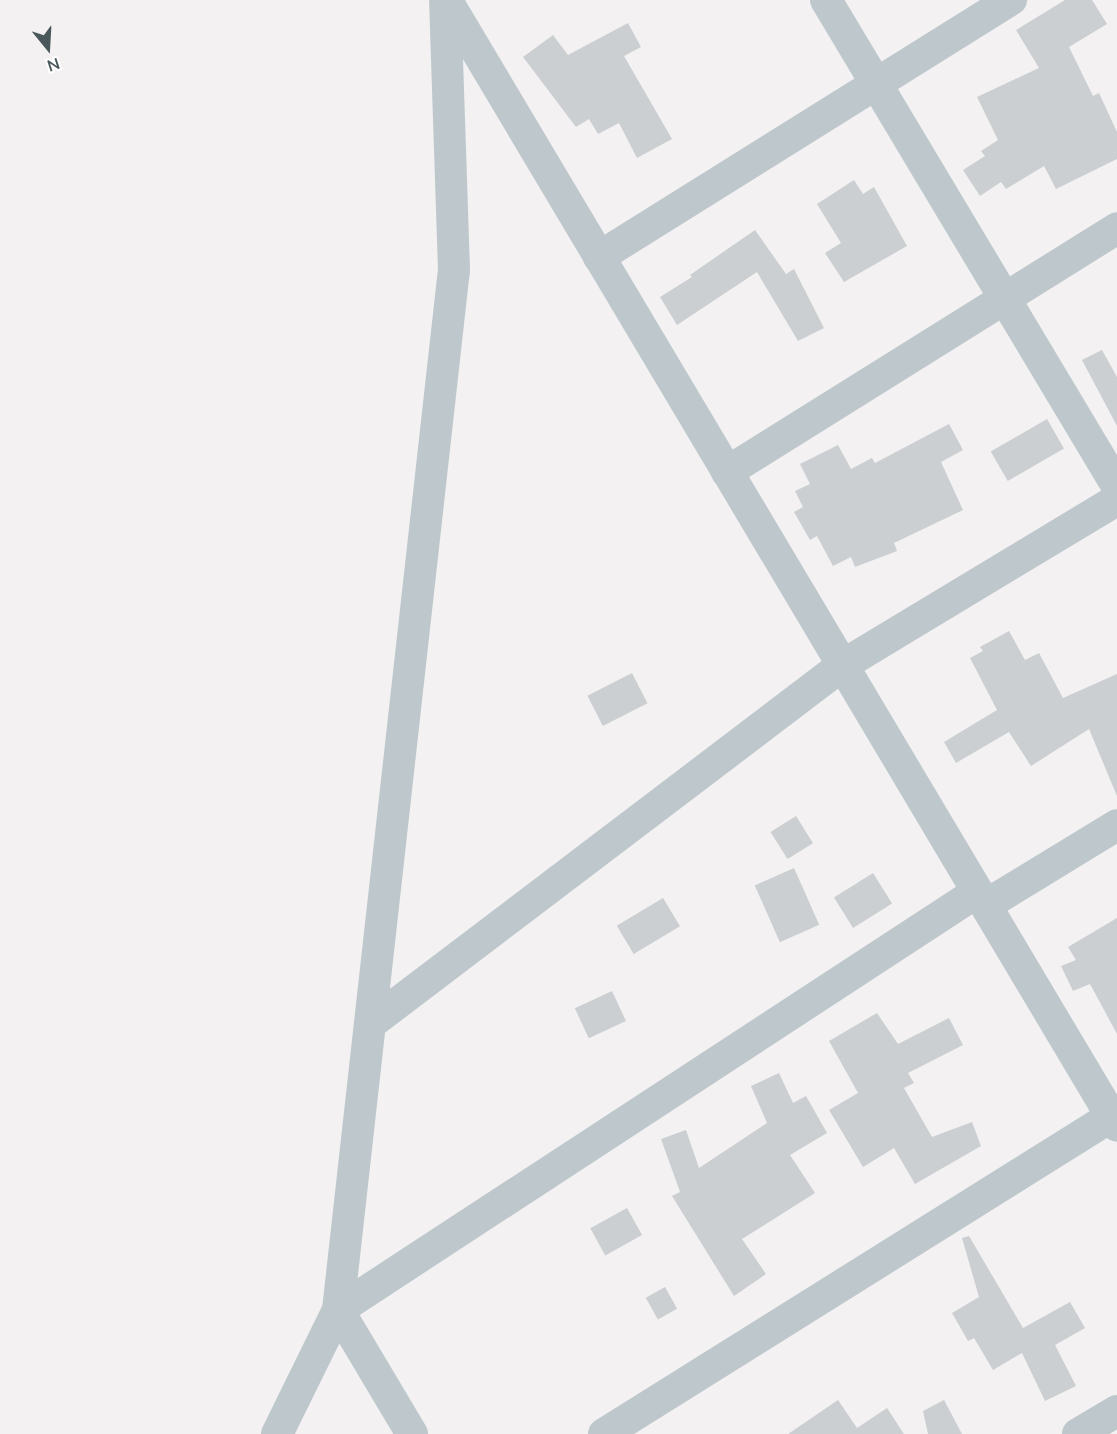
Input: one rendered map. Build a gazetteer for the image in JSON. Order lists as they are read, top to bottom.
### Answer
{
  "north": "bottom"
}
